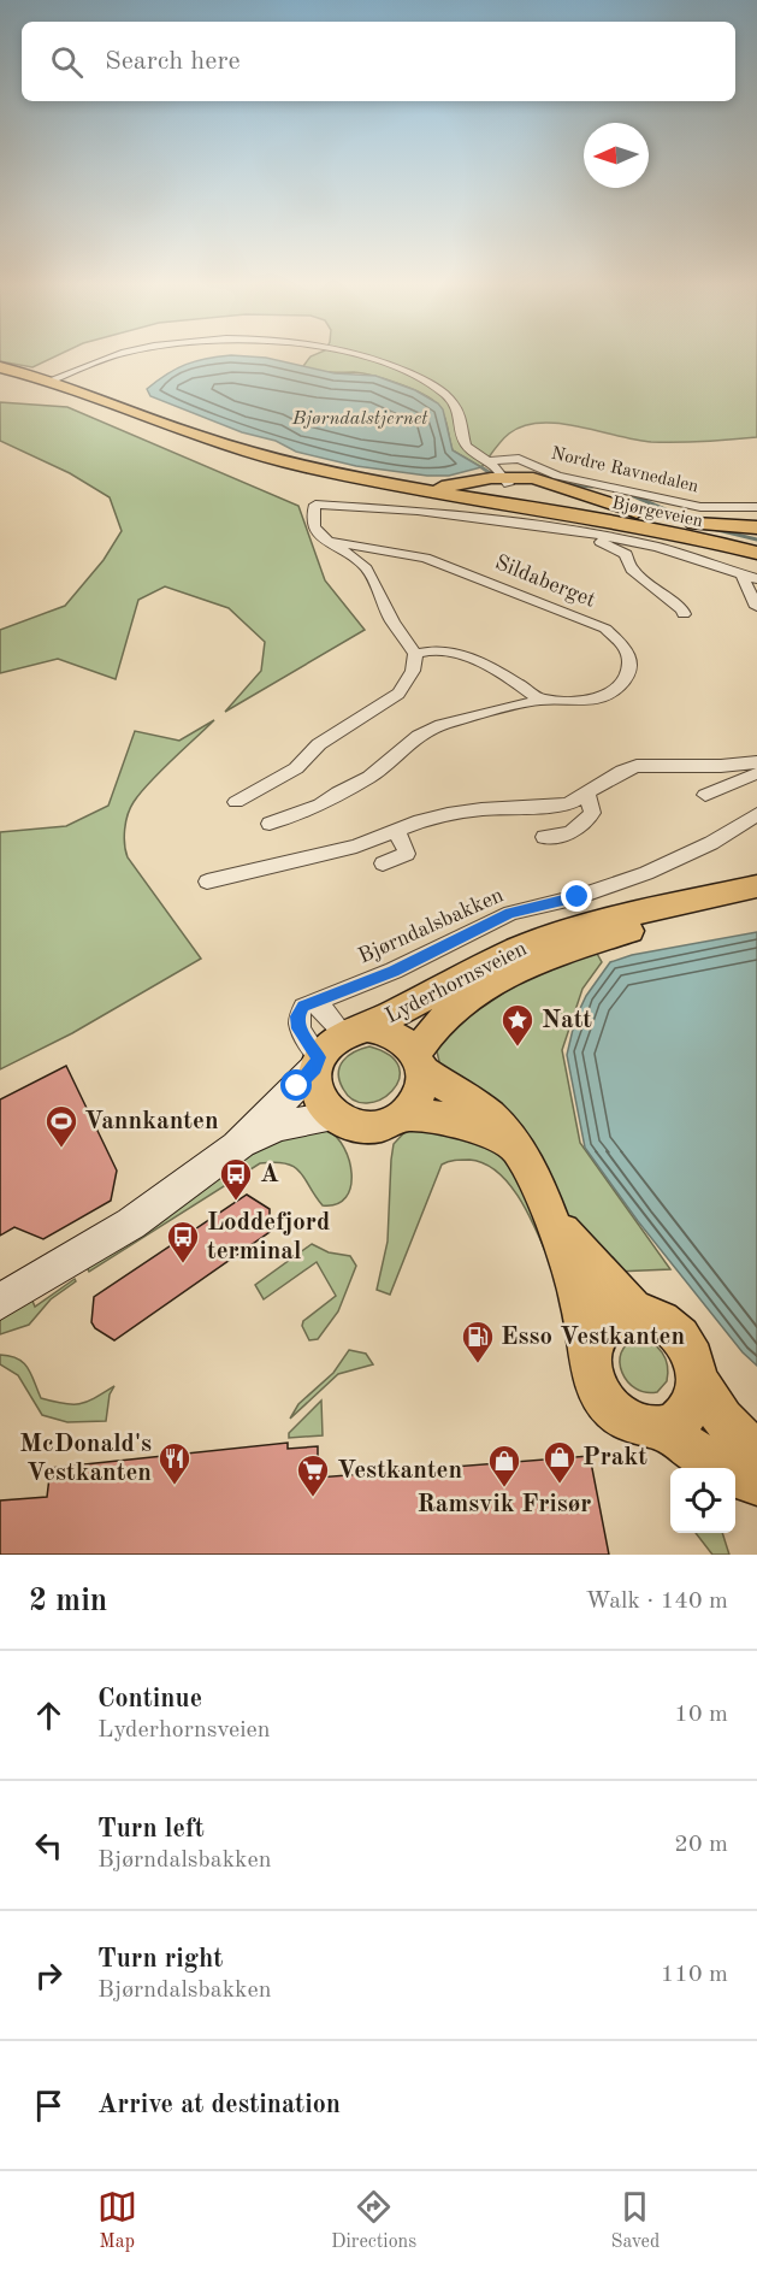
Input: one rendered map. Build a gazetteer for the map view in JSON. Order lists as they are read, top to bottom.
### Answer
{
  "streets": {
    "main road": ["Bjørgeveien", "Lyderhornsveien"],
    "street": ["Nordre Ravnedalen", "Sildaberget", "Bjørndalsbakken"]
  },
  "crossings": [
    ["Bjørndalsbakken", "Lyderhornsveien"]
  ],
  "water": ["Bjørndalstjernet"],
  "places": {
    "place": ["Natt"],
    "sports": ["Vannkanten"],
    "bus stop": ["A", "Loddefjord terminal"],
    "fuel station": ["Esso Vestkanten"],
    "shop": ["Prakt", "Ramsvik Frisør"],
    "restaurant": ["McDonald's Vestkanten"],
    "supermarket": ["Vestkanten"]
  },
  "north": "left",
  "page": {
    "search": "Search here",
    "heading": ["2 min", "Walk · 140 m"],
    "list": [
      ["Continue", "Lyderhornsveien", "10 m"],
      ["Turn left", "Bjørndalsbakken", "20 m"],
      ["Turn right", "Bjørndalsbakken", "110 m"],
      "Arrive at destination"
    ],
    "nav": ["Map", "Directions", "Saved"]
  }
}
